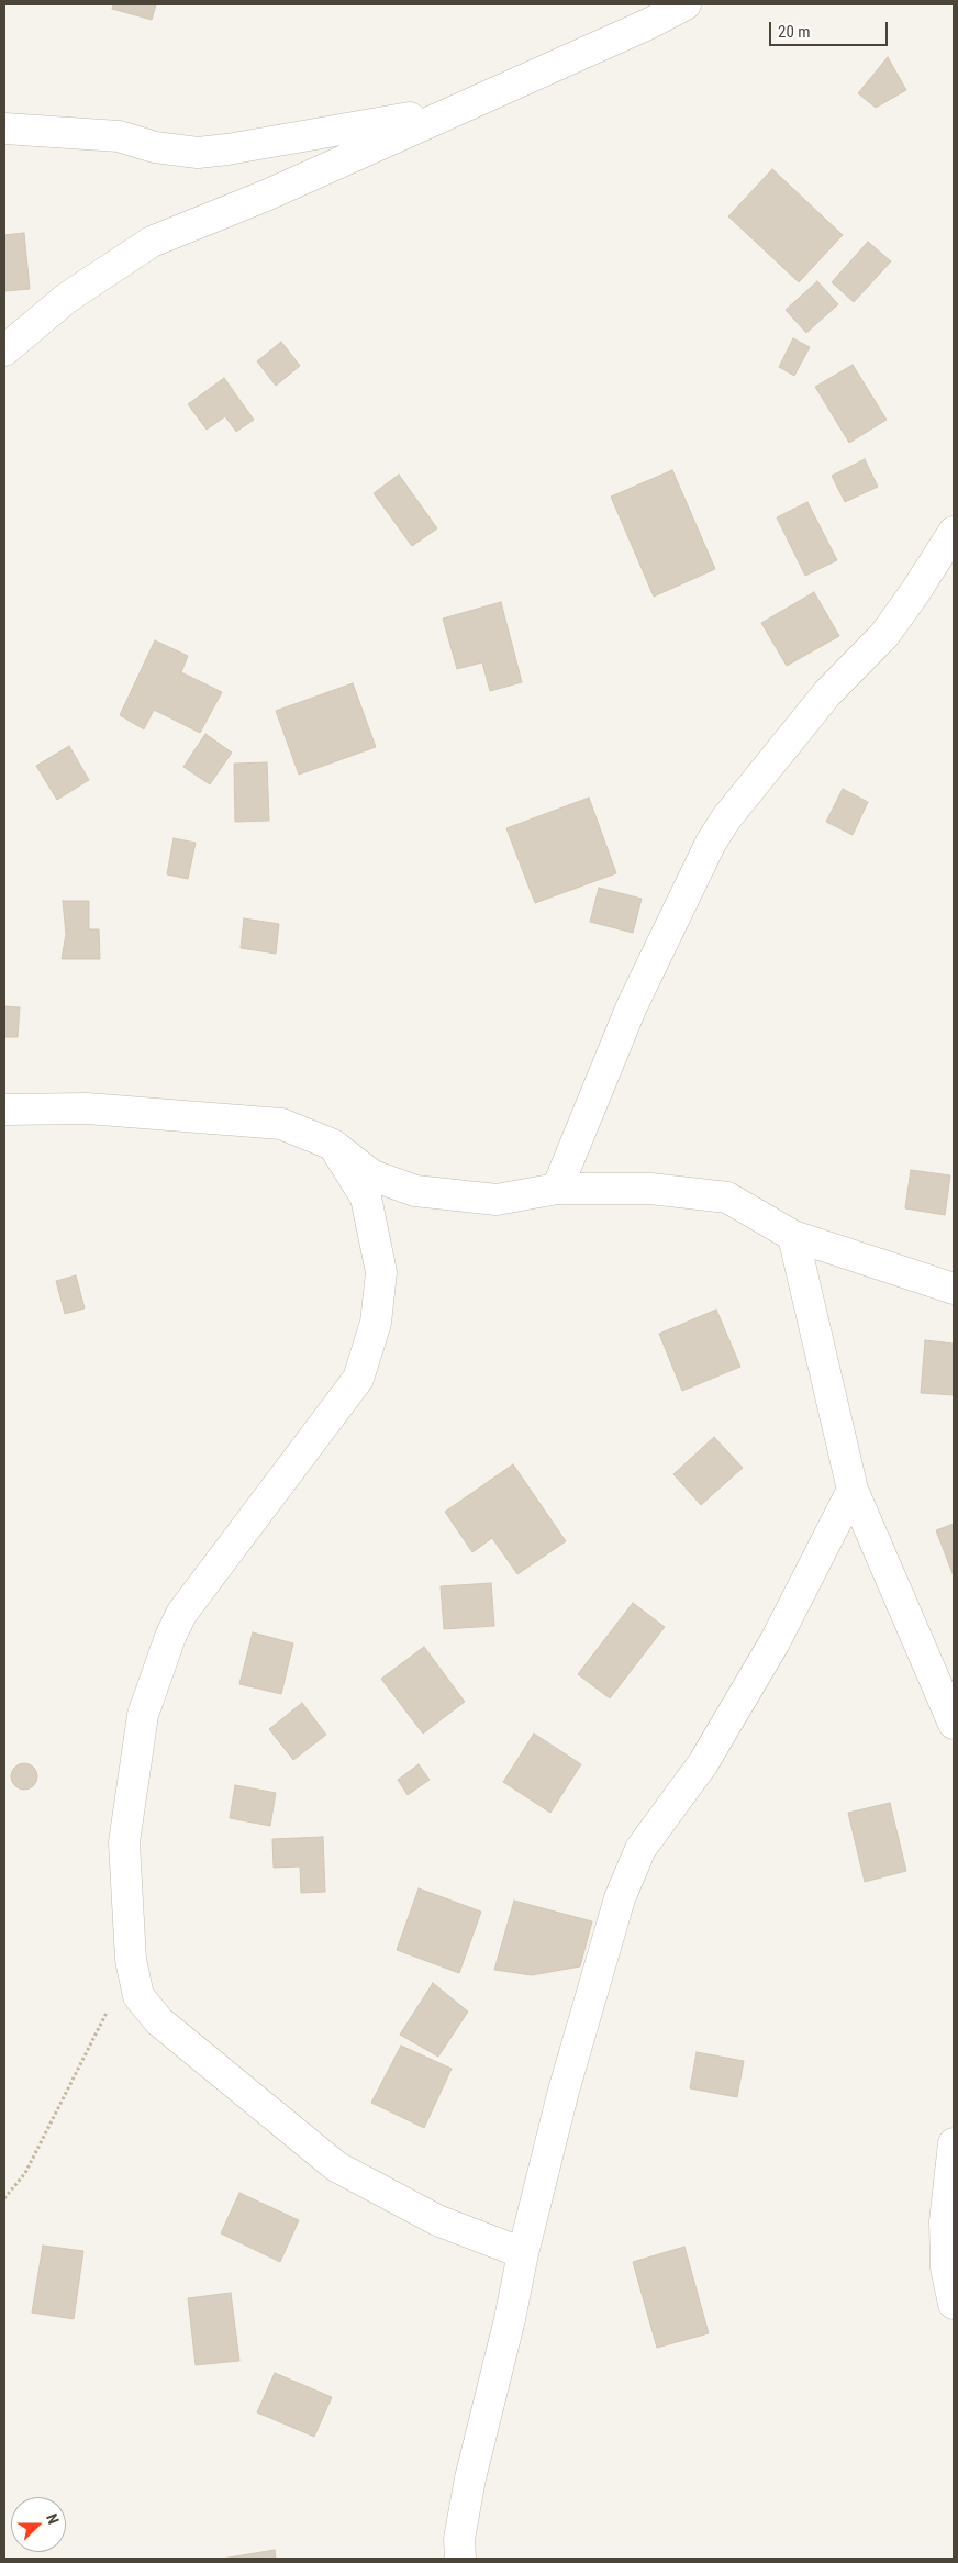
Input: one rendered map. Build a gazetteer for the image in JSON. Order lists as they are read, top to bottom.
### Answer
{
  "scale_bar": "20 m",
  "north": "right"
}
